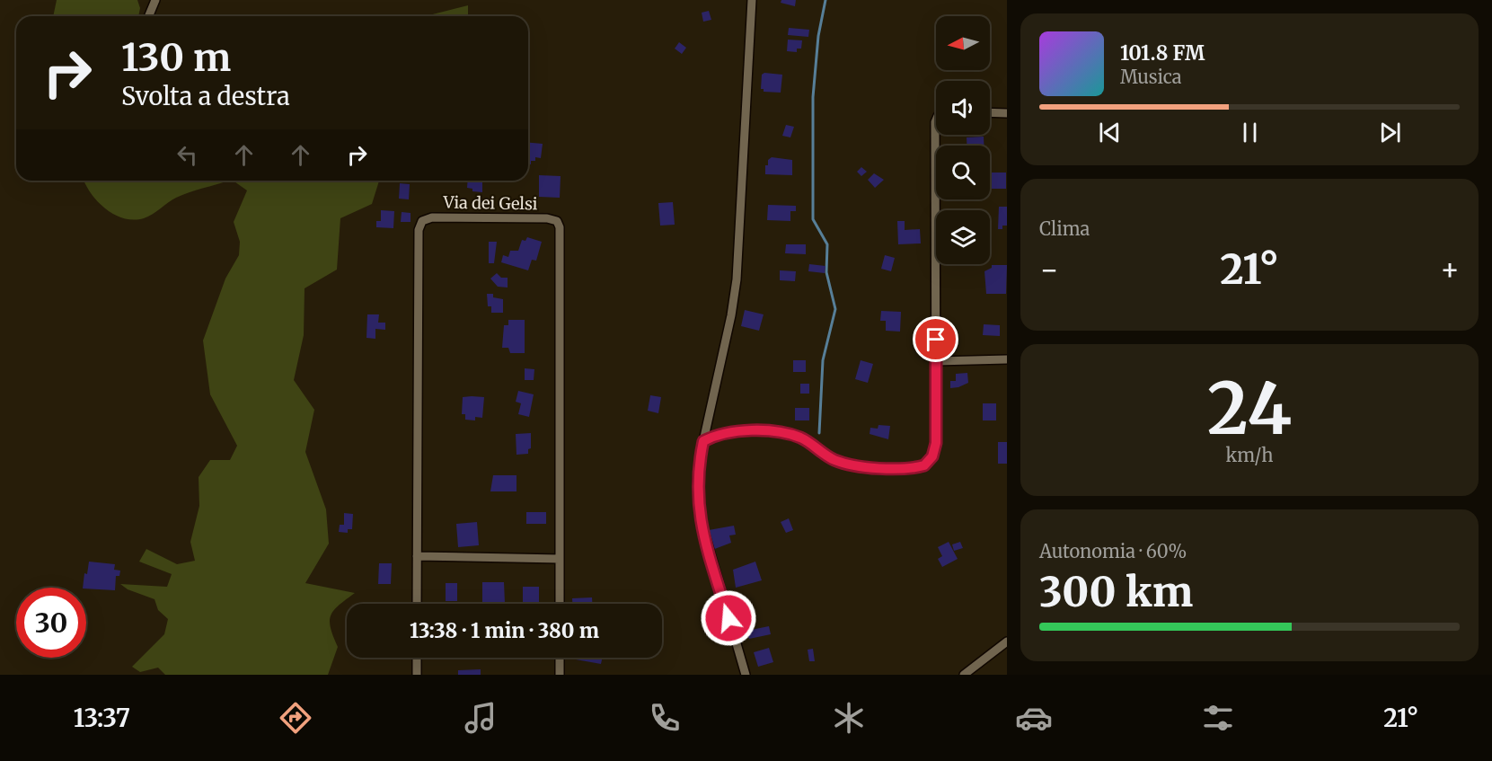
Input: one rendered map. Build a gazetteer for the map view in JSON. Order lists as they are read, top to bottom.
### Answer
{
  "streets": {
    "street": ["Via dei Gelsi"]
  },
  "north": "left",
  "page": {
    "turn": ["130 m", "Svolta a destra"],
    "song": ["101.8 FM", "Musica"],
    "tile": [
      "Clima",
      ["24", "km/h"],
      ["Autonomia · 60%", "300 km"]
    ],
    "heat": ["−", "21°", "+"],
    "limit": "30",
    "trip": "13:38 · 1 min · 380 m",
    "tabs": ["13:37", "21°"]
  }
}
